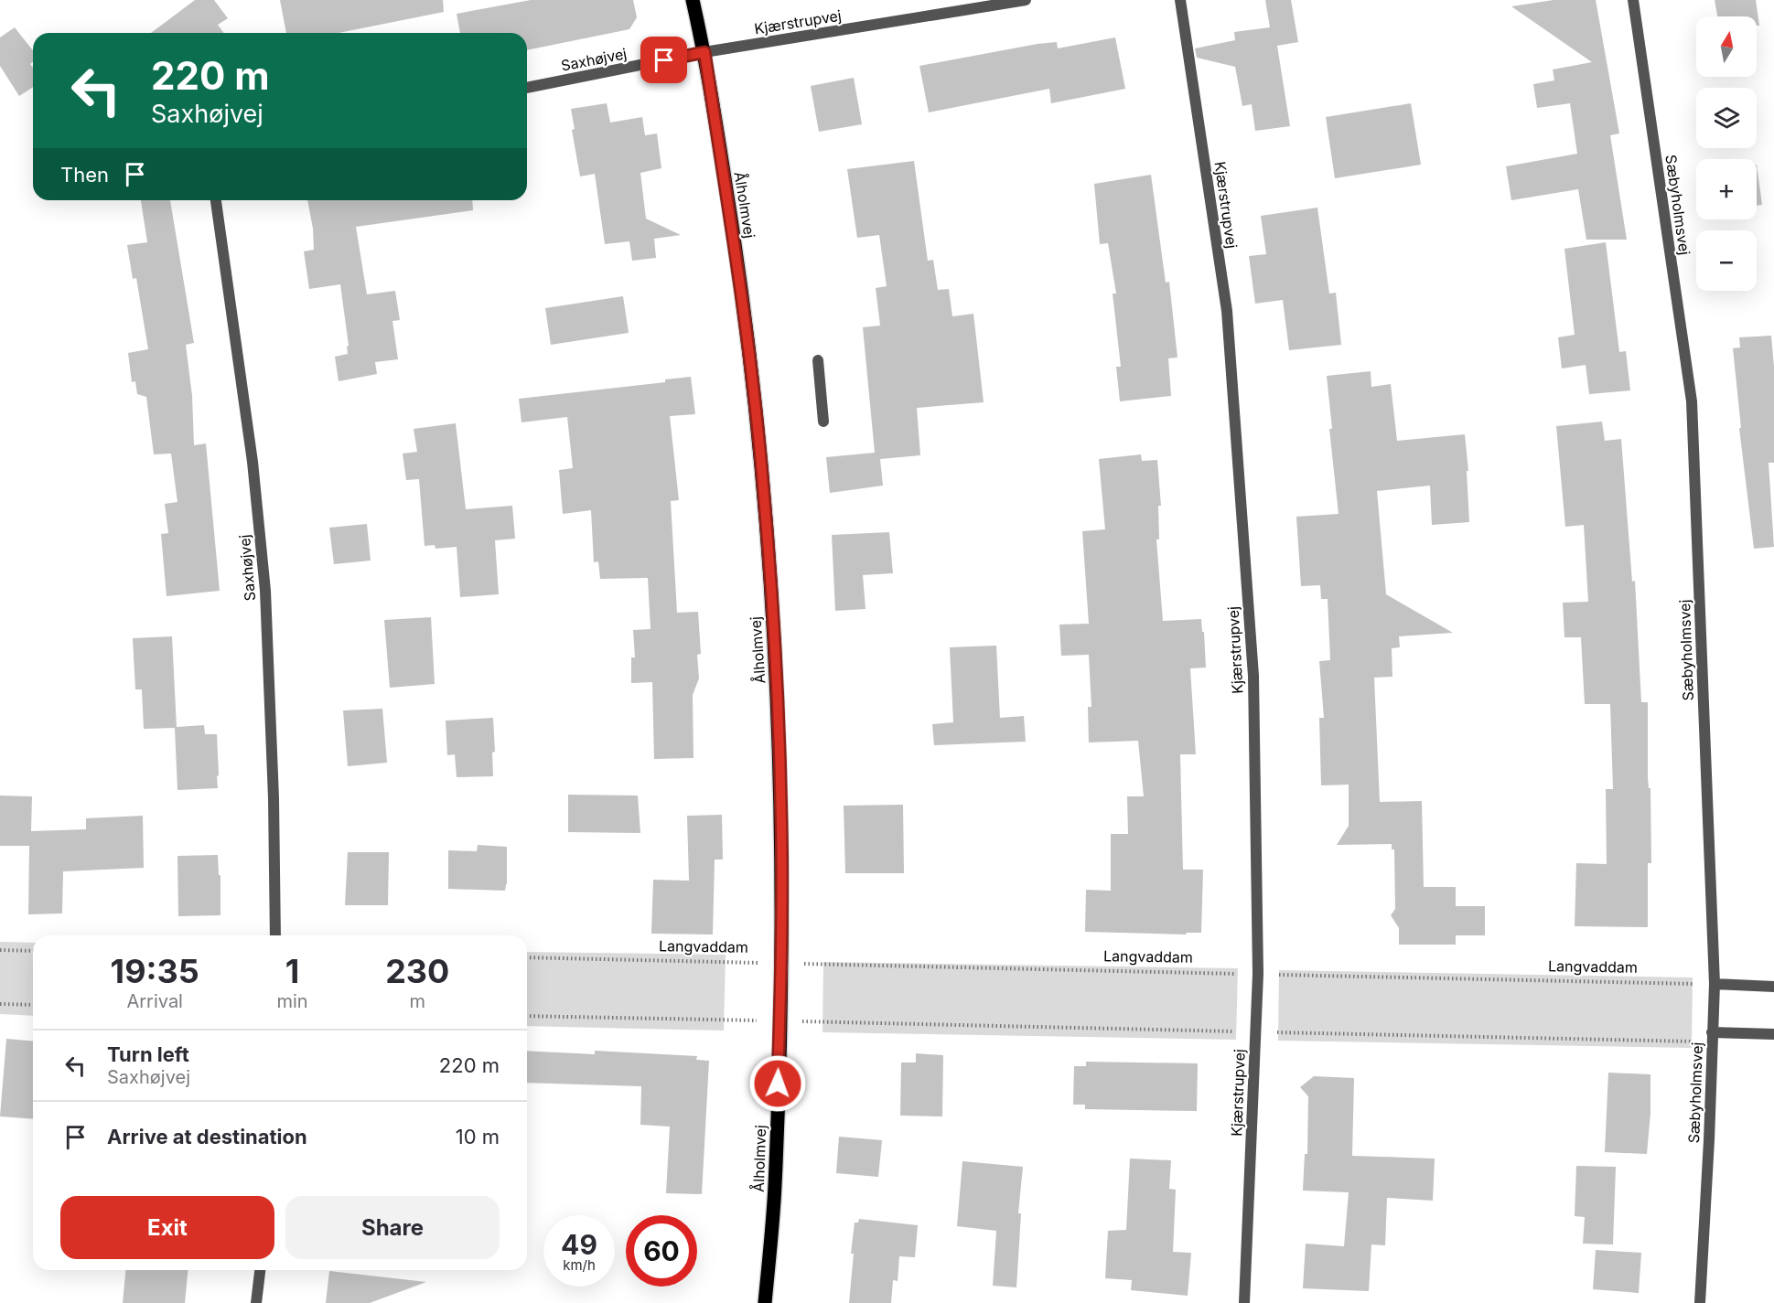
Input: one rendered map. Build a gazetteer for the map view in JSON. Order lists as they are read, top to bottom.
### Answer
{
  "streets": {
    "main road": ["Ålholmvej"],
    "street": ["Kjærstrupvej", "Saxhøjvej", "Sæbyholmsvej"],
    "path": ["Langvaddam"]
  },
  "crossings": [
    ["Kjærstrupvej", "Saxhøjvej"],
    ["Kjærstrupvej", "Ålholmvej"],
    ["Kjærstrupvej", "Langvaddam"],
    ["Saxhøjvej", "Ålholmvej"],
    ["Ålholmvej", "Langvaddam"],
    ["Sæbyholmsvej", "Langvaddam"]
  ],
  "north": "top",
  "page": {
    "map_buttons": ["+", "−"],
    "turn": ["220 m", "Saxhøjvej"],
    "then": "Then",
    "eta": [
      "19:35",
      "Arrival",
      "1",
      "min",
      "230",
      "m"
    ],
    "list": [
      {
        "name": "Turn left",
        "note": "Saxhøjvej",
        "value": "220 m"
      },
      {
        "name": "Arrive at destination",
        "value": "10 m"
      }
    ],
    "buttons": ["Exit", "Share"],
    "speed": "49 km/h",
    "limit": "60"
  }
}
